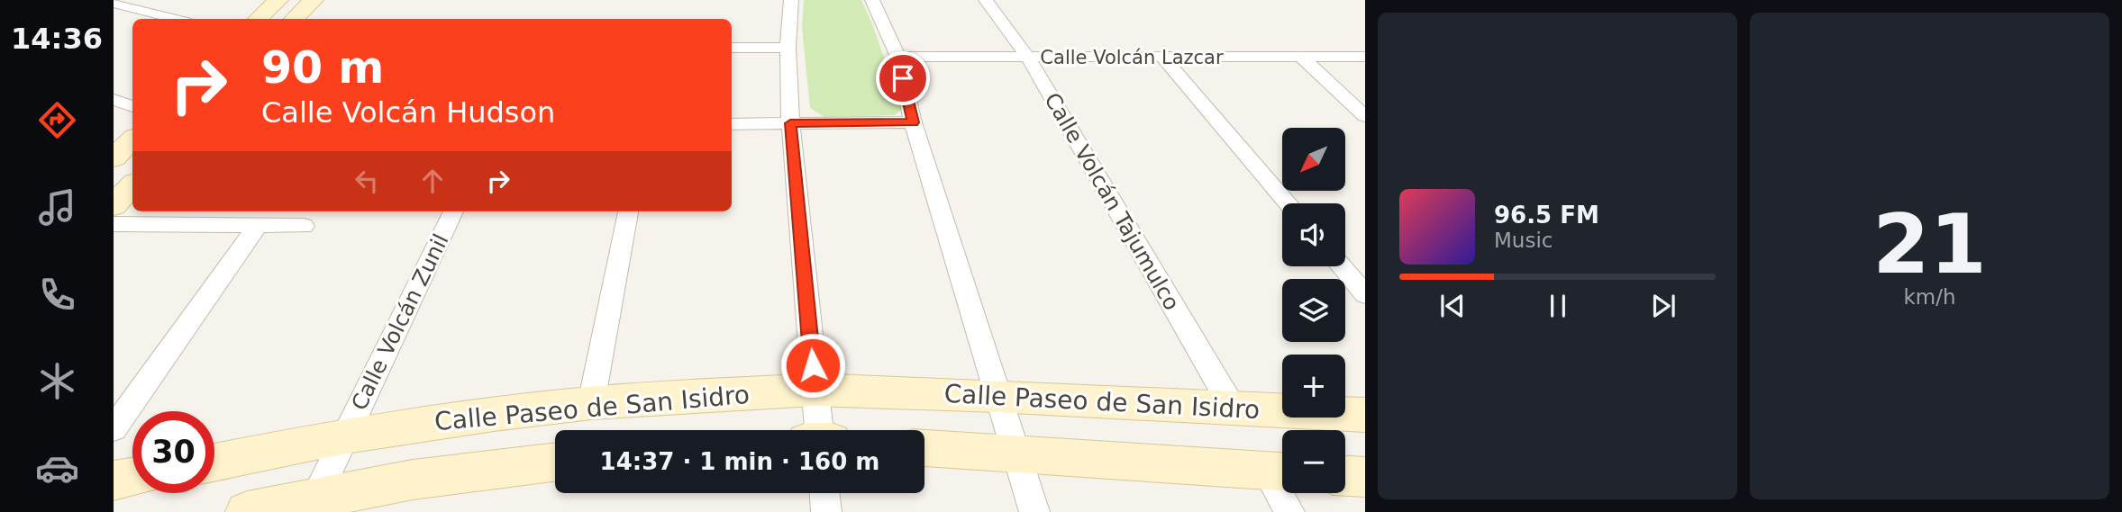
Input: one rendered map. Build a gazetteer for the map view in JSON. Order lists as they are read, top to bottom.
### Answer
{
  "streets": {
    "main road": ["Calle Paseo de San Isidro"],
    "street": ["Calle Volcán Lazcar", "Calle Volcán Tajumulco", "Calle Volcán Zunil"]
  },
  "crossings": [
    ["Calle Volcán Lazcar", "Calle Volcán Tajumulco"],
    ["Calle Volcán Tajumulco", "Calle Paseo de San Isidro"],
    ["Calle Volcán Zunil", "Calle Paseo de San Isidro"]
  ],
  "north": "bottom left",
  "page": {
    "tabs": "14:36",
    "tile": ["21", "km/h"],
    "turn": ["90 m", "Calle Volcán Hudson"],
    "map_buttons": ["+", "−"],
    "song": ["96.5 FM", "Music"],
    "limit": "30",
    "trip": "14:37 · 1 min · 160 m"
  }
}
